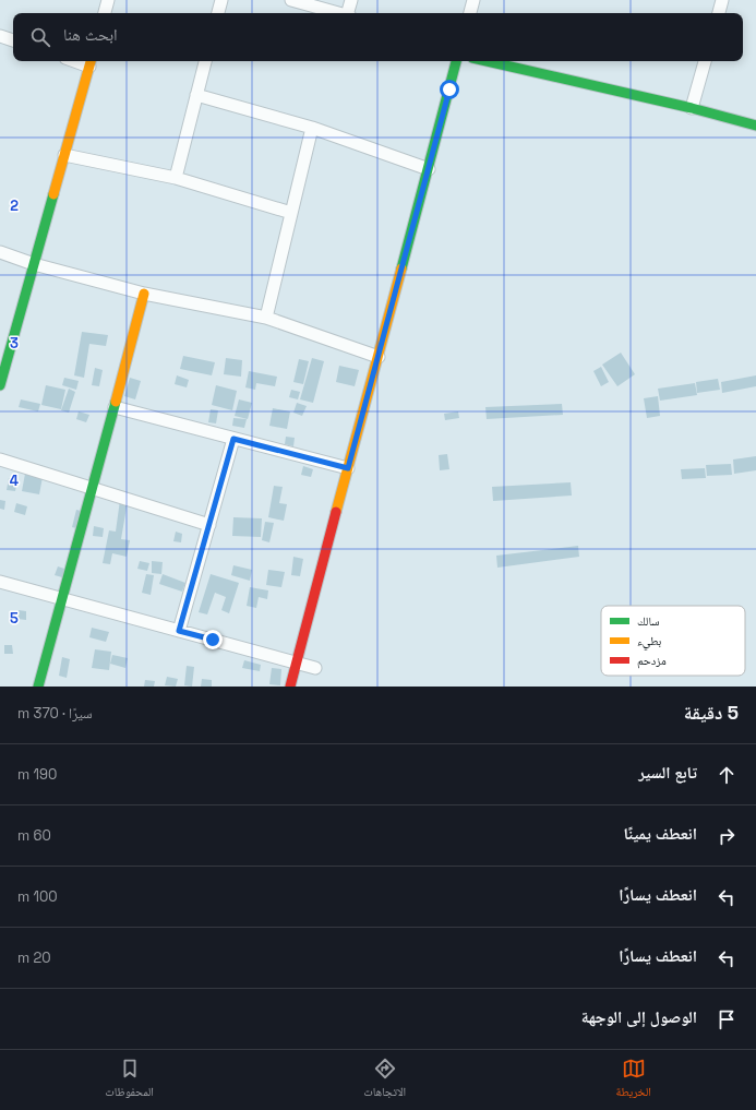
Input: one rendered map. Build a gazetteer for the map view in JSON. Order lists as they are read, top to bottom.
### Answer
{
  "legend": ["سالك", "بطيء", "مزدحم"],
  "page": {
    "search": "ابحث هنا",
    "heading": ["5 دقيقة", "سيرًا · 370 m"],
    "list": [
      ["تابع السير", "190 m"],
      ["انعطف يمينًا", "60 m"],
      ["انعطف يسارًا", "100 m"],
      ["انعطف يسارًا", "20 m"],
      "الوصول إلى الوجهة"
    ],
    "nav": ["الخريطة", "الاتجاهات", "المحفوظات"]
  },
  "grid": {
    "rows": [
      "2",
      "3",
      "4",
      "5"
    ]
  }
}
